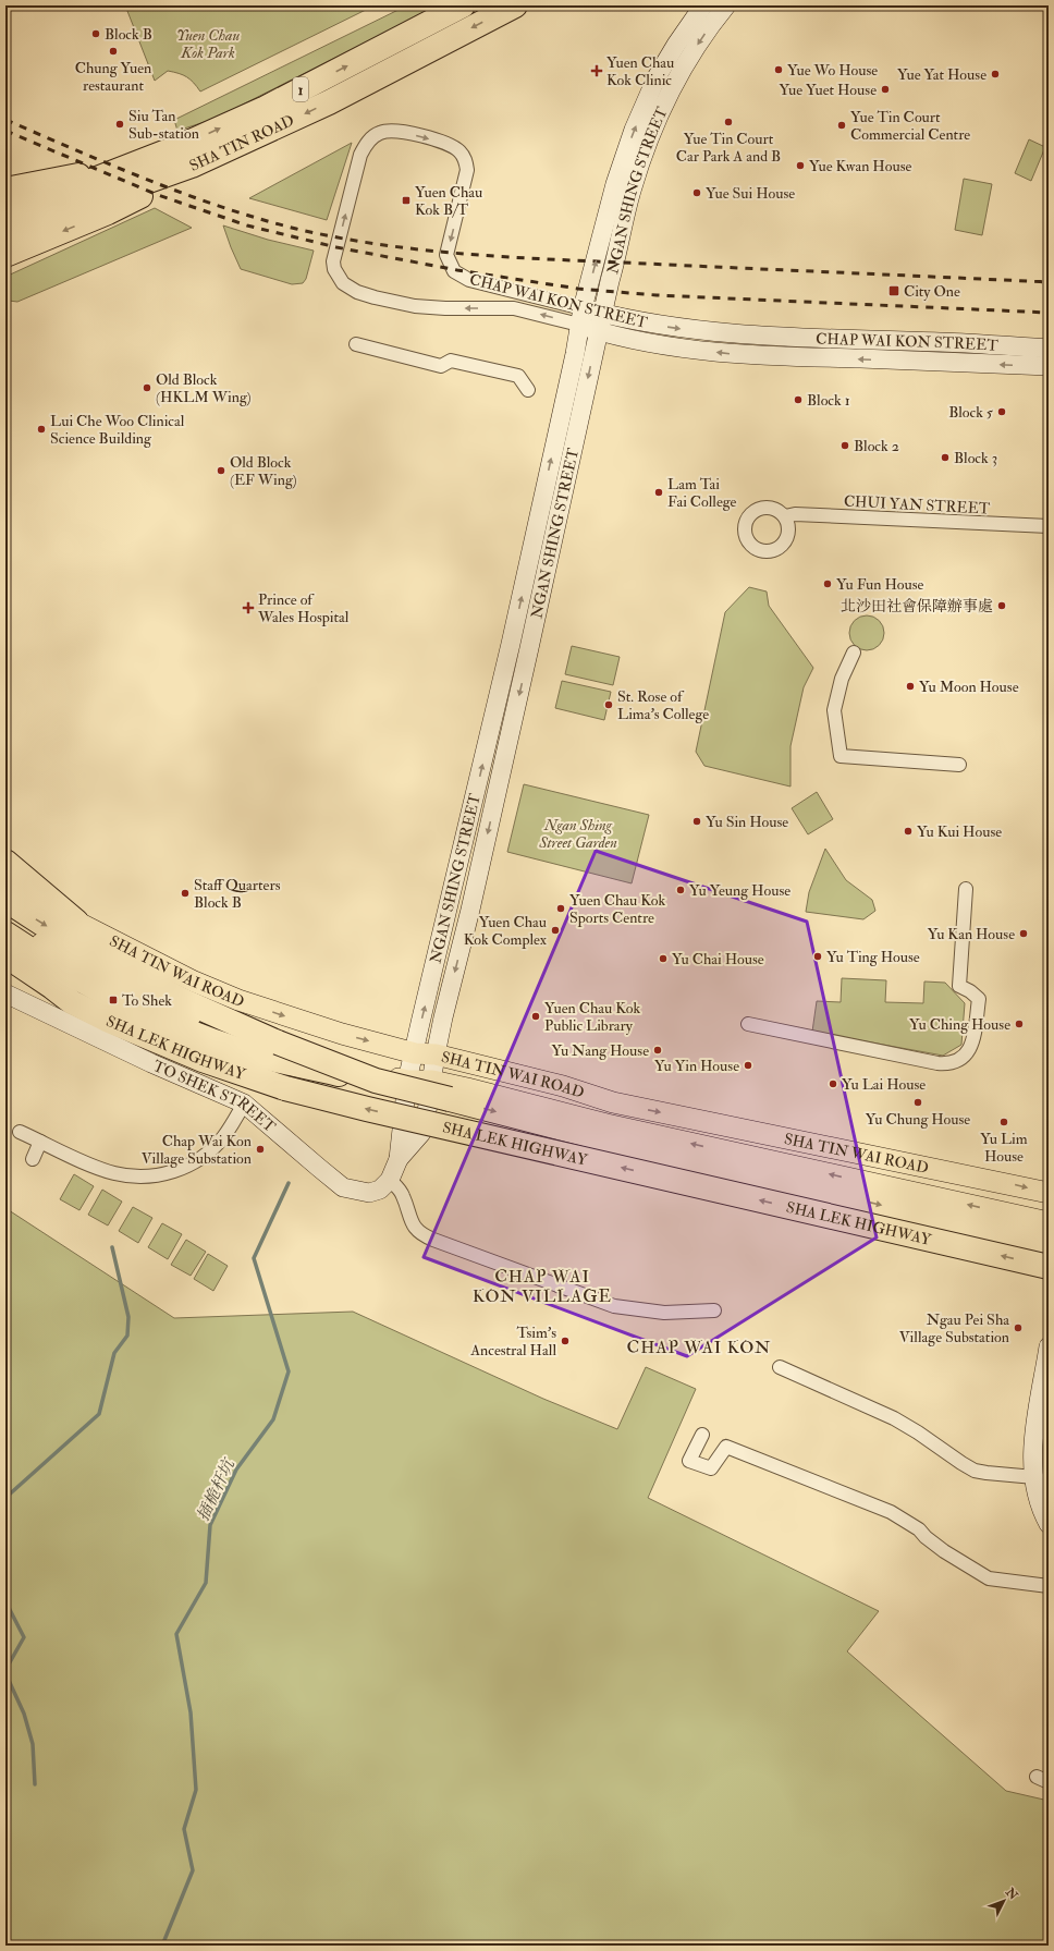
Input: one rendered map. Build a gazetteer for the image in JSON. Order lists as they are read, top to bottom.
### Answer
{
  "streets": {
    "highway": ["1", "SHA TIN ROAD", "SHA LEK HIGHWAY"],
    "main road": ["SHA TIN WAI ROAD"],
    "street": [
      "NGAN SHING STREET",
      "CHAP WAI KON STREET",
      "CHUI YAN STREET",
      "TO SHEK STREET"
    ]
  },
  "crossings": [
    ["NGAN SHING STREET", "CHAP WAI KON STREET"],
    ["NGAN SHING STREET", "SHA TIN WAI ROAD"]
  ],
  "districts": ["CHAP WAI KON VILLAGE", "CHAP WAI KON"],
  "water": ["插桅杆坑"],
  "parks": ["Yuen Chau Kok Park", "Ngan Shing Street Garden"],
  "places": {
    "other": [
      "Block B",
      "Chung Yuen restaurant",
      "Yue Wo House",
      "Yue Yat House",
      "Yue Yuet House",
      "Yue Tin Court Car Park A and B",
      "Siu Tan Sub-station",
      "Yue Tin Court Commercial Centre",
      "Yue Kwan House",
      "Yue Sui House",
      "Old Block (HKLM Wing)",
      "Block 1",
      "Block 5",
      "Lui Che Woo Clinical Science Building",
      "Block 2",
      "Block 3",
      "Old Block (EF Wing)",
      "Lam Tai Fai College",
      "Yu Fun House",
      "北沙田社會保障辦事處",
      "Yu Moon House",
      "St. Rose of Lima's College",
      "Yu Sin House",
      "Yu Kui House",
      "Yu Yeung House",
      "Staff Quarters Block B",
      "Yuen Chau Kok Sports Centre",
      "Yuen Chau Kok Complex",
      "Yu Kan House",
      "Yu Ting House",
      "Yu Chai House",
      "Yuen Chau Kok Public Library",
      "Yu Ching House",
      "Yu Nang House",
      "Yu Yin House",
      "Yu Lai House",
      "Yu Chung House",
      "Yu Lim House",
      "Chap Wai Kon Village Substation",
      "Ngau Pei Sha Village Substation",
      "Tsim's Ancestral Hall"
    ],
    "health": ["Yuen Chau Kok Clinic", "Prince of Wales Hospital"],
    "transit": ["Yuen Chau Kok B/T", "City One", "To Shek"]
  },
  "north": "top right"
}
